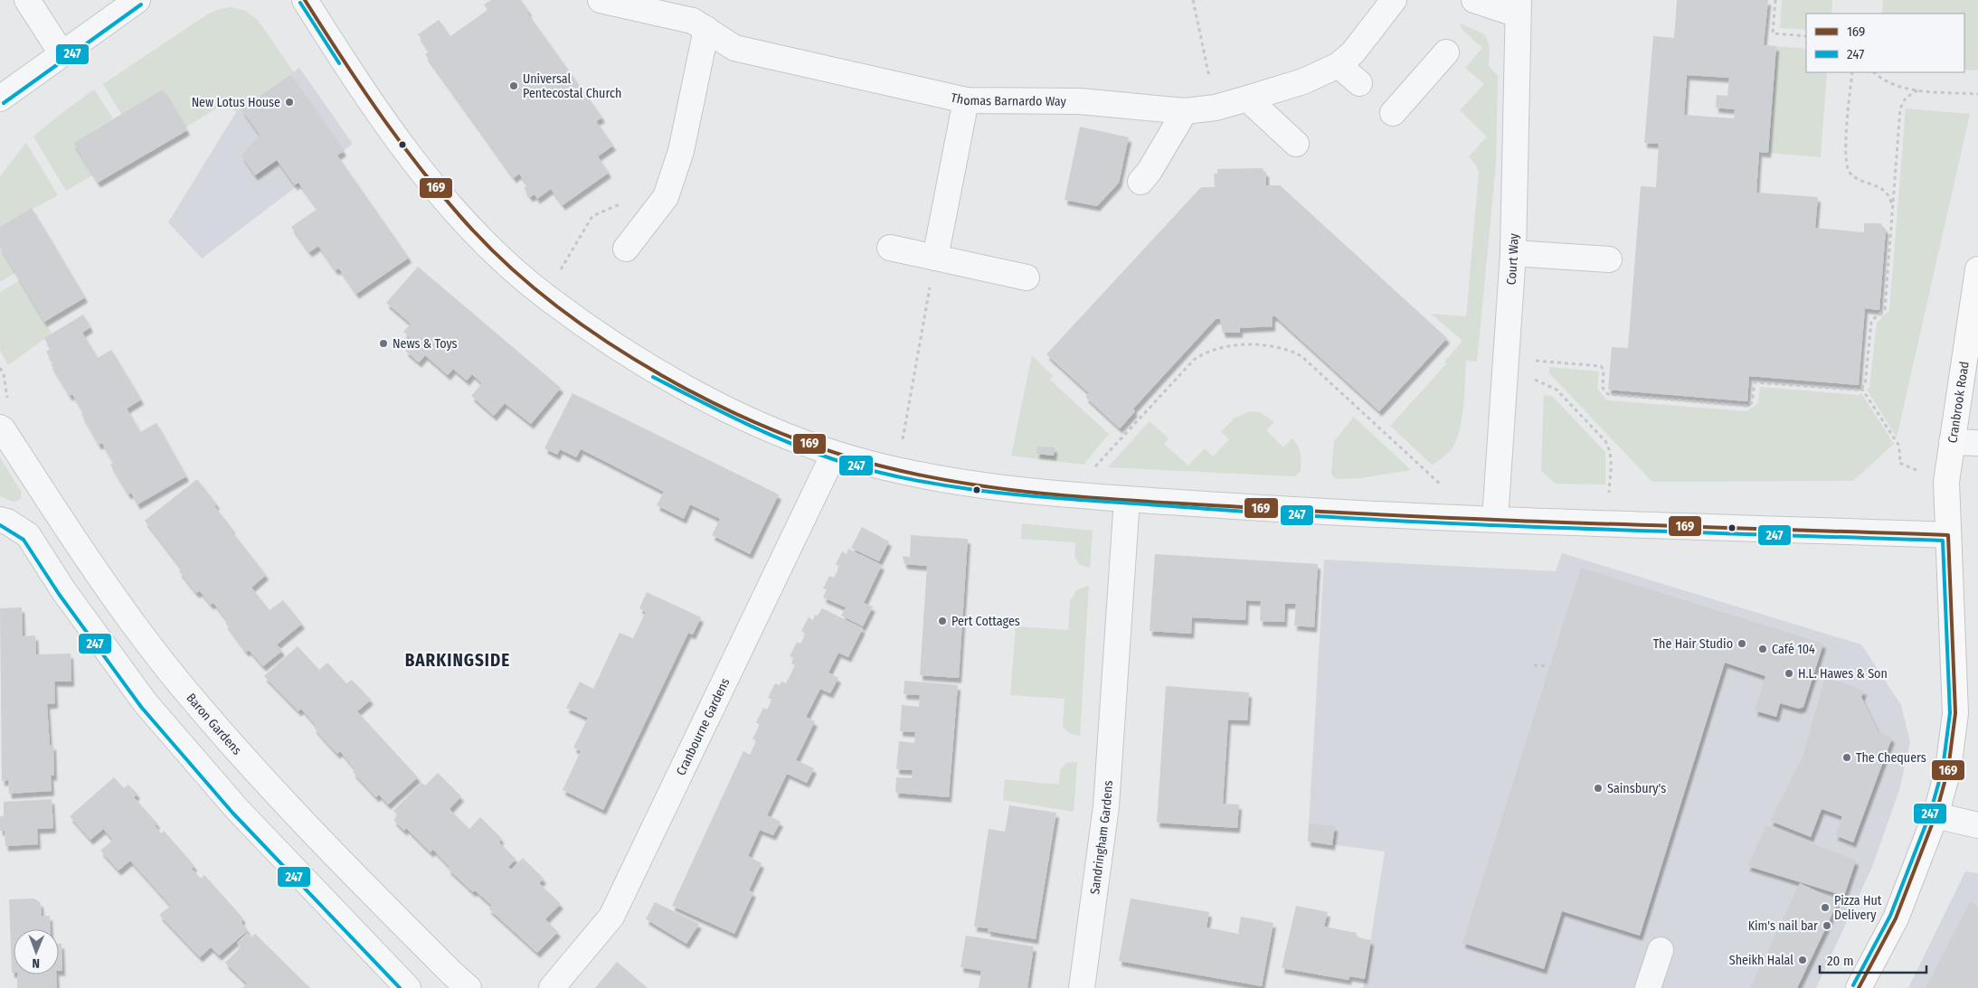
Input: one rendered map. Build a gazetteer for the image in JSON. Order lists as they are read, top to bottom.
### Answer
{
  "streets": {
    "main road": ["Cranbrook Road"],
    "street": [
      "Thomas Barnardo Way",
      "Court Way",
      "Baron Gardens",
      "Cranbourne Gardens",
      "Sandringham Gardens"
    ]
  },
  "districts": ["BARKINGSIDE"],
  "places": [
    "Universal Pentecostal Church",
    "New Lotus House",
    "News & Toys",
    "Pert Cottages",
    "The Hair Studio",
    "Café 104",
    "H.L. Hawes & Son",
    "The Chequers",
    "Sainsbury's",
    "Pizza Hut Delivery",
    "Kim's nail bar",
    "Sheikh Halal"
  ],
  "lines": ["transit line 169", "transit line 247"],
  "legend": ["169", "247"],
  "scale_bar": "20 m",
  "north": "bottom"
}
